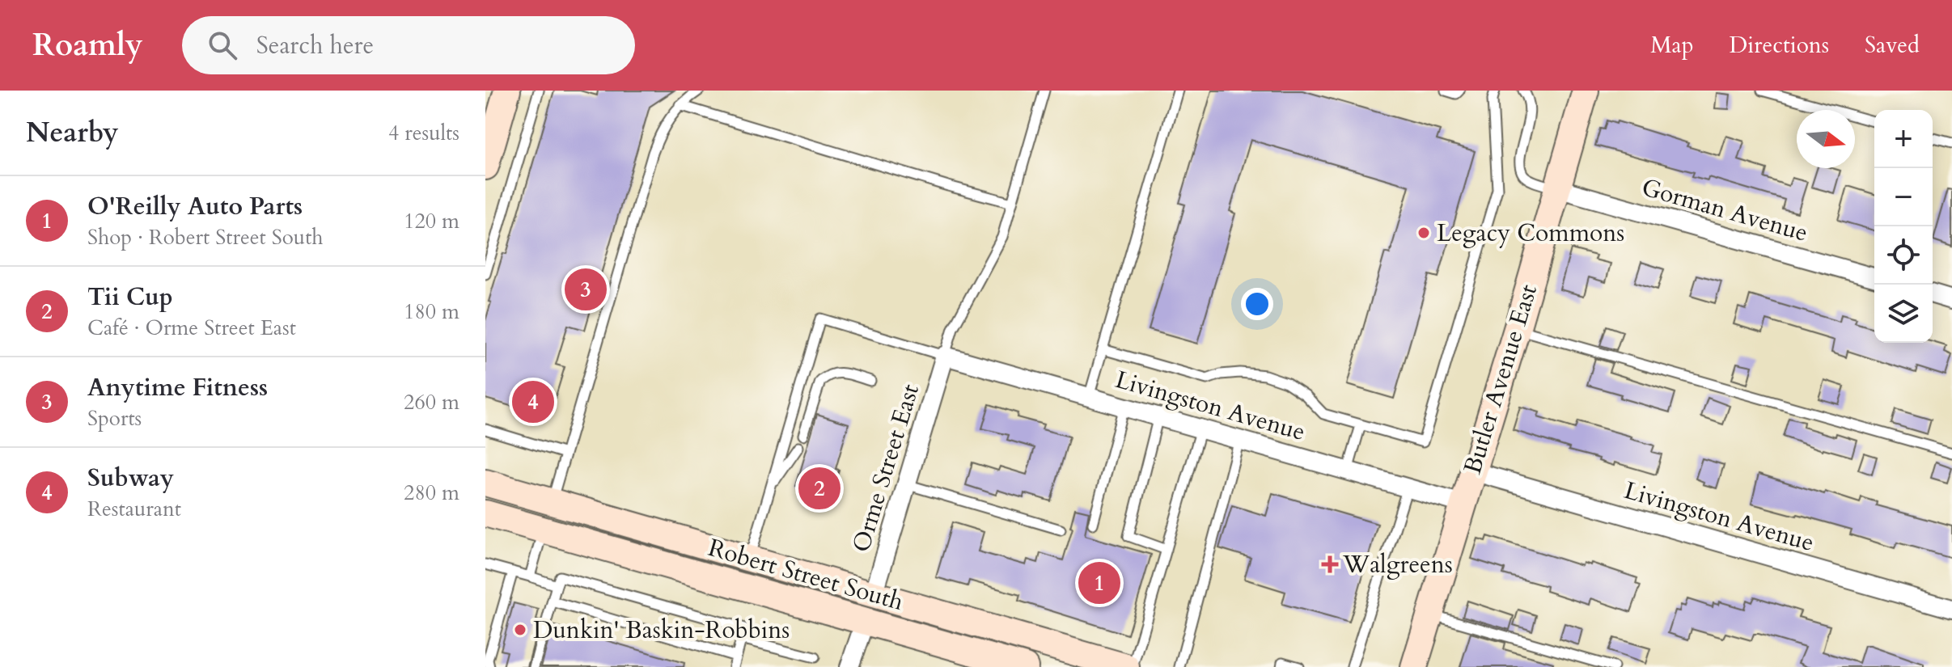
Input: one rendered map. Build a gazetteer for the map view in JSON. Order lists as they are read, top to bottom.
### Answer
{
  "streets": {
    "main road": ["Butler Avenue East", "Robert Street South"],
    "street": ["Gorman Avenue", "Livingston Avenue", "Orme Street East"]
  },
  "crossings": [
    ["Gorman Avenue", "Butler Avenue East"],
    ["Butler Avenue East", "Livingston Avenue"],
    ["Livingston Avenue", "Orme Street East"],
    ["Orme Street East", "Robert Street South"]
  ],
  "places": {
    "other": ["Legacy Commons", "Dunkin' Baskin-Robbins"],
    "health": ["Walgreens"]
  },
  "north": "right",
  "page": {
    "header": "Roamly",
    "search": "Search here",
    "nav": ["Map", "Directions", "Saved"],
    "heading": ["Nearby", "4 results"],
    "map_buttons": ["+", "−"],
    "list": [
      {
        "mark": "1",
        "name": "O'Reilly Auto Parts",
        "note": "Shop · Robert Street South",
        "value": "120 m"
      },
      {
        "mark": "2",
        "name": "Tii Cup",
        "note": "Café · Orme Street East",
        "value": "180 m"
      },
      {
        "mark": "3",
        "name": "Anytime Fitness",
        "note": "Sports",
        "value": "260 m"
      },
      {
        "mark": "4",
        "name": "Subway",
        "note": "Restaurant",
        "value": "280 m"
      }
    ],
    "pins": [
      "3",
      "4",
      "2",
      "1"
    ]
  }
}
